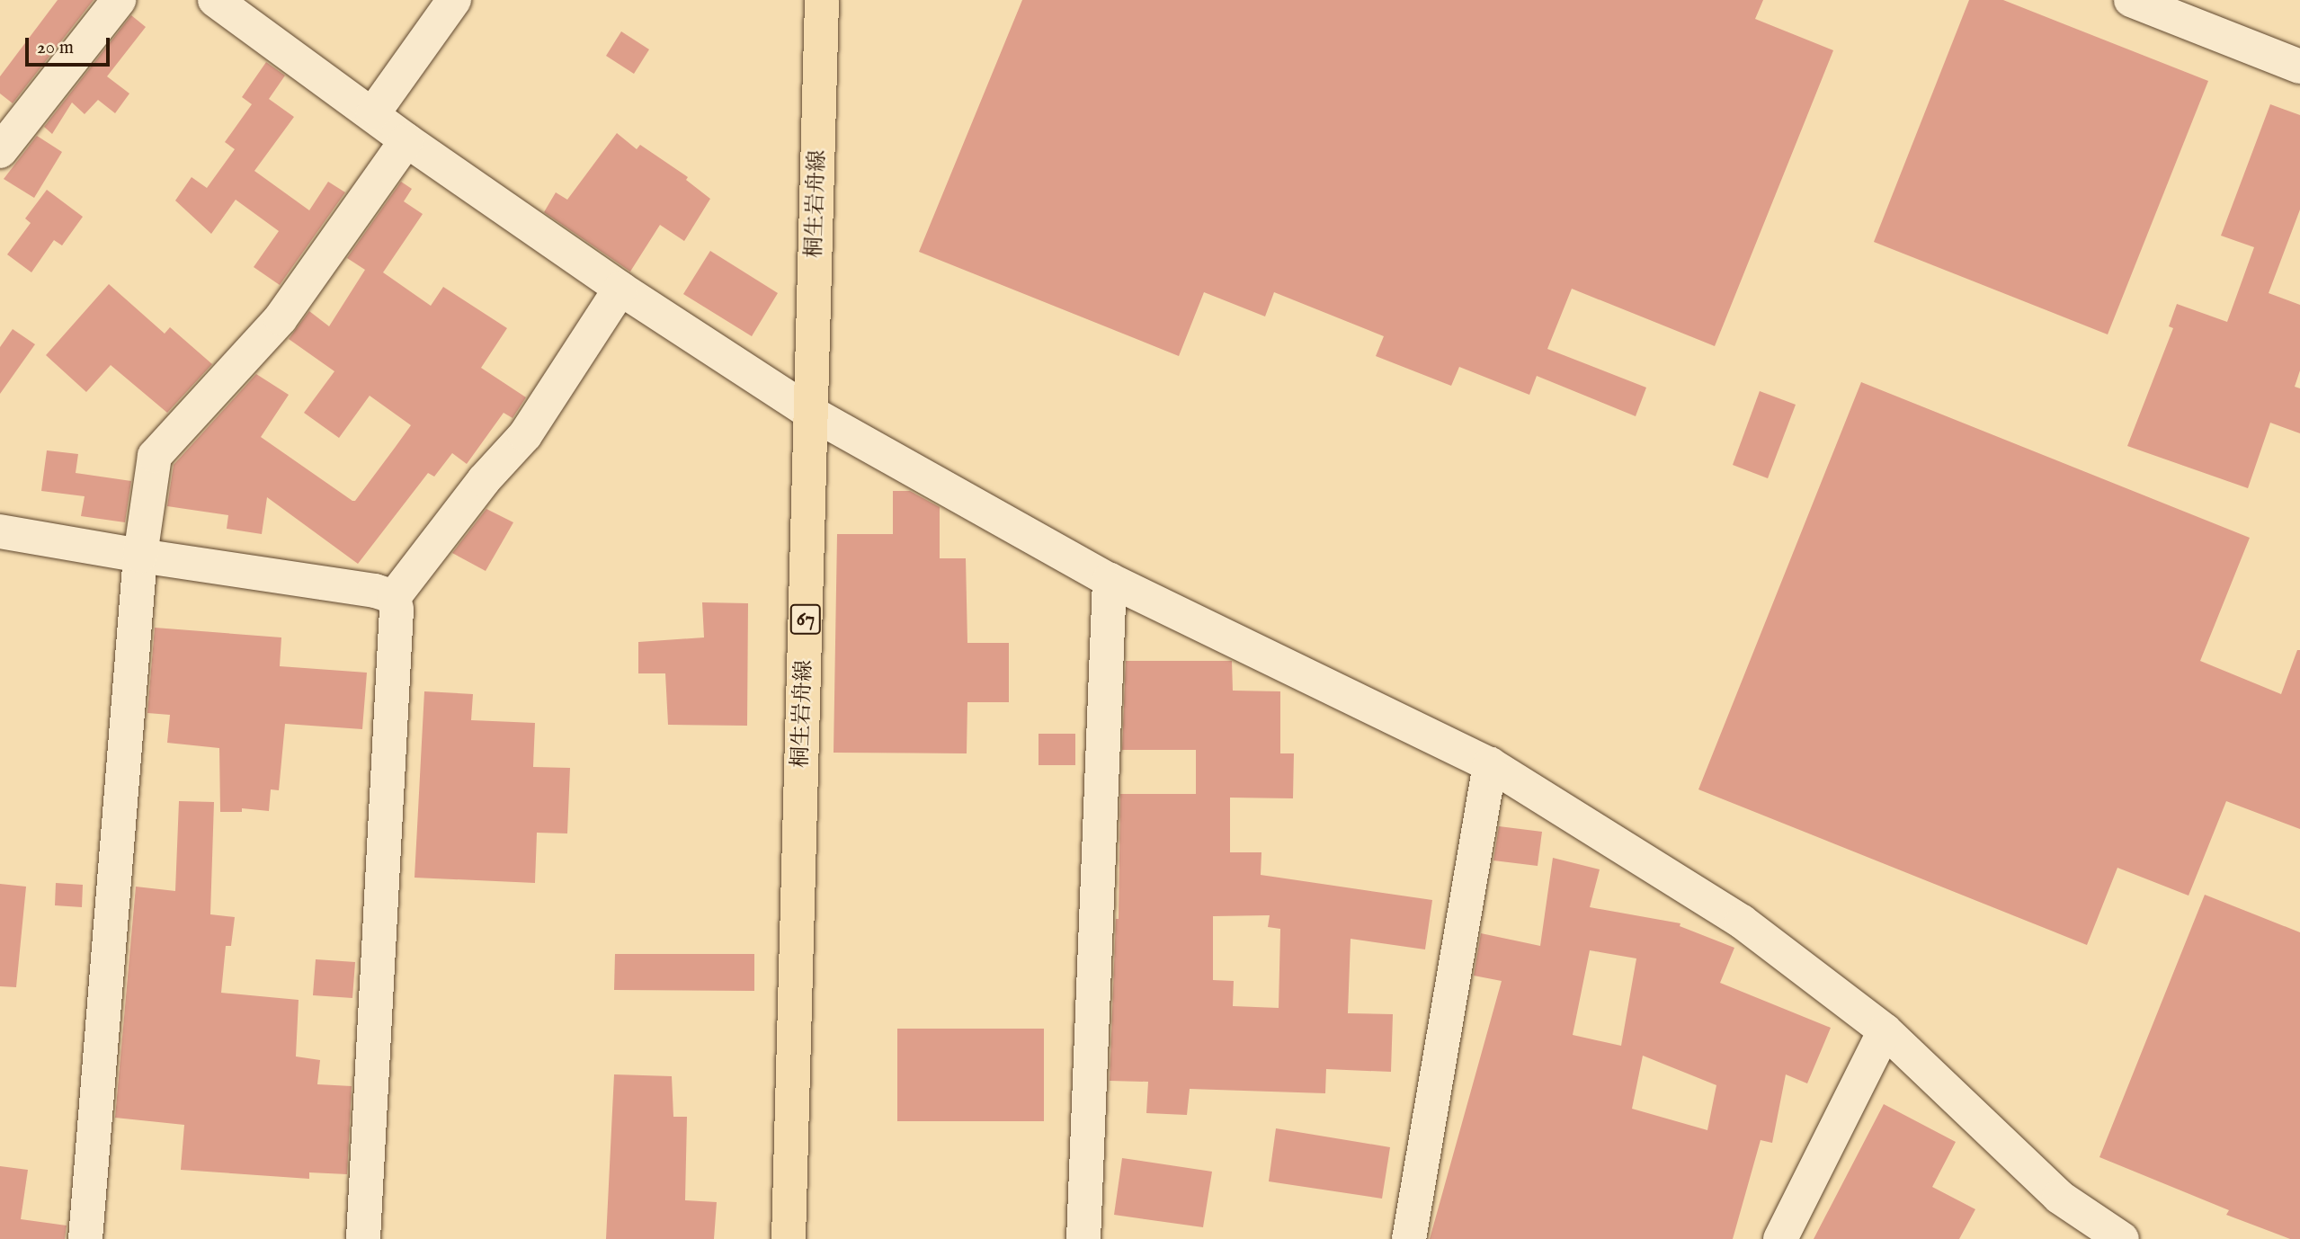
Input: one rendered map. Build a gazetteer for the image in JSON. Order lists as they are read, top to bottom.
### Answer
{
  "streets": {
    "main road": ["桐生岩舟線", "67"]
  },
  "scale_bar": "20 m"
}
